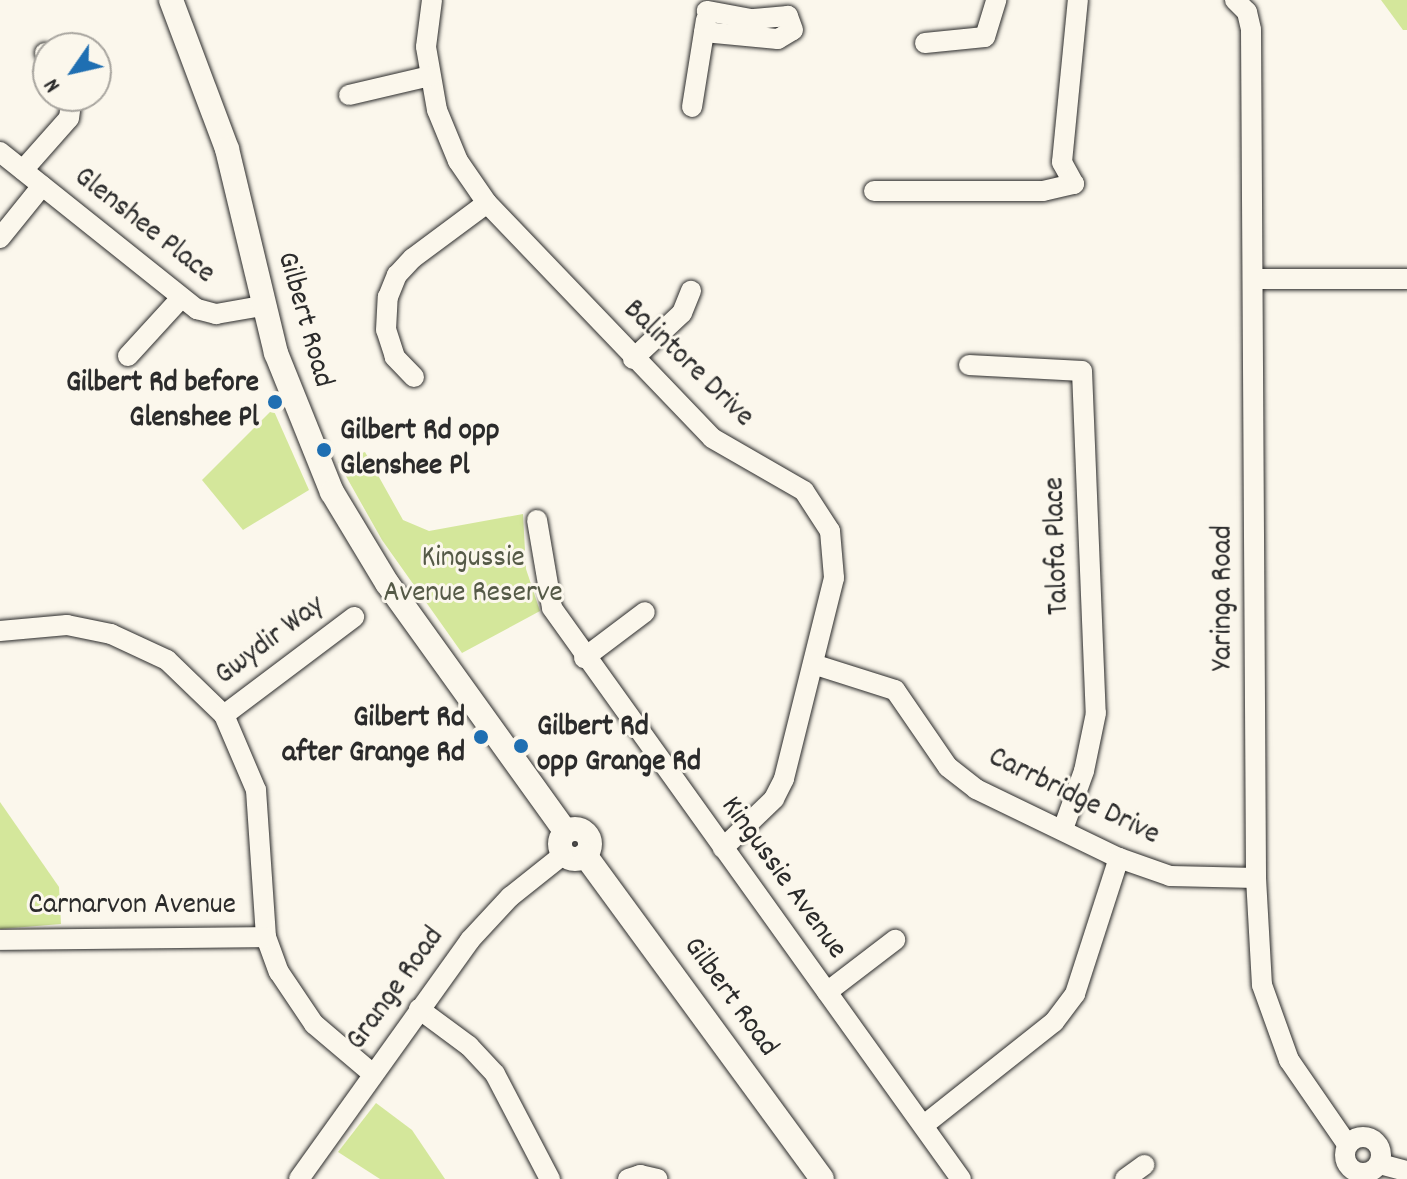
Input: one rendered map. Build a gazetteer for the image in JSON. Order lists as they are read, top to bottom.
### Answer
{
  "streets": {
    "main road": ["Gilbert Road"],
    "street": [
      "Glenshee Place",
      "Balintore Drive",
      "Talofa Place",
      "Yaringa Road",
      "Gwydir Way",
      "Carrbridge Drive",
      "Kingussie Avenue",
      "Carnarvon Avenue",
      "Grange Road"
    ]
  },
  "crossings": [
    ["Glenshee Place", "Gilbert Road"],
    ["Gilbert Road", "Grange Road"],
    ["Balintore Drive", "Carrbridge Drive"],
    ["Balintore Drive", "Kingussie Avenue"],
    ["Talofa Place", "Carrbridge Drive"],
    ["Yaringa Road", "Carrbridge Drive"]
  ],
  "parks": ["Kingussie Avenue Reserve"],
  "places": [
    "Gilbert Rd before Glenshee Pl",
    "Gilbert Rd opp Glenshee Pl",
    "Gilbert Rd after Grange Rd",
    "Gilbert Rd opp Grange Rd"
  ],
  "north": "bottom left"
}
